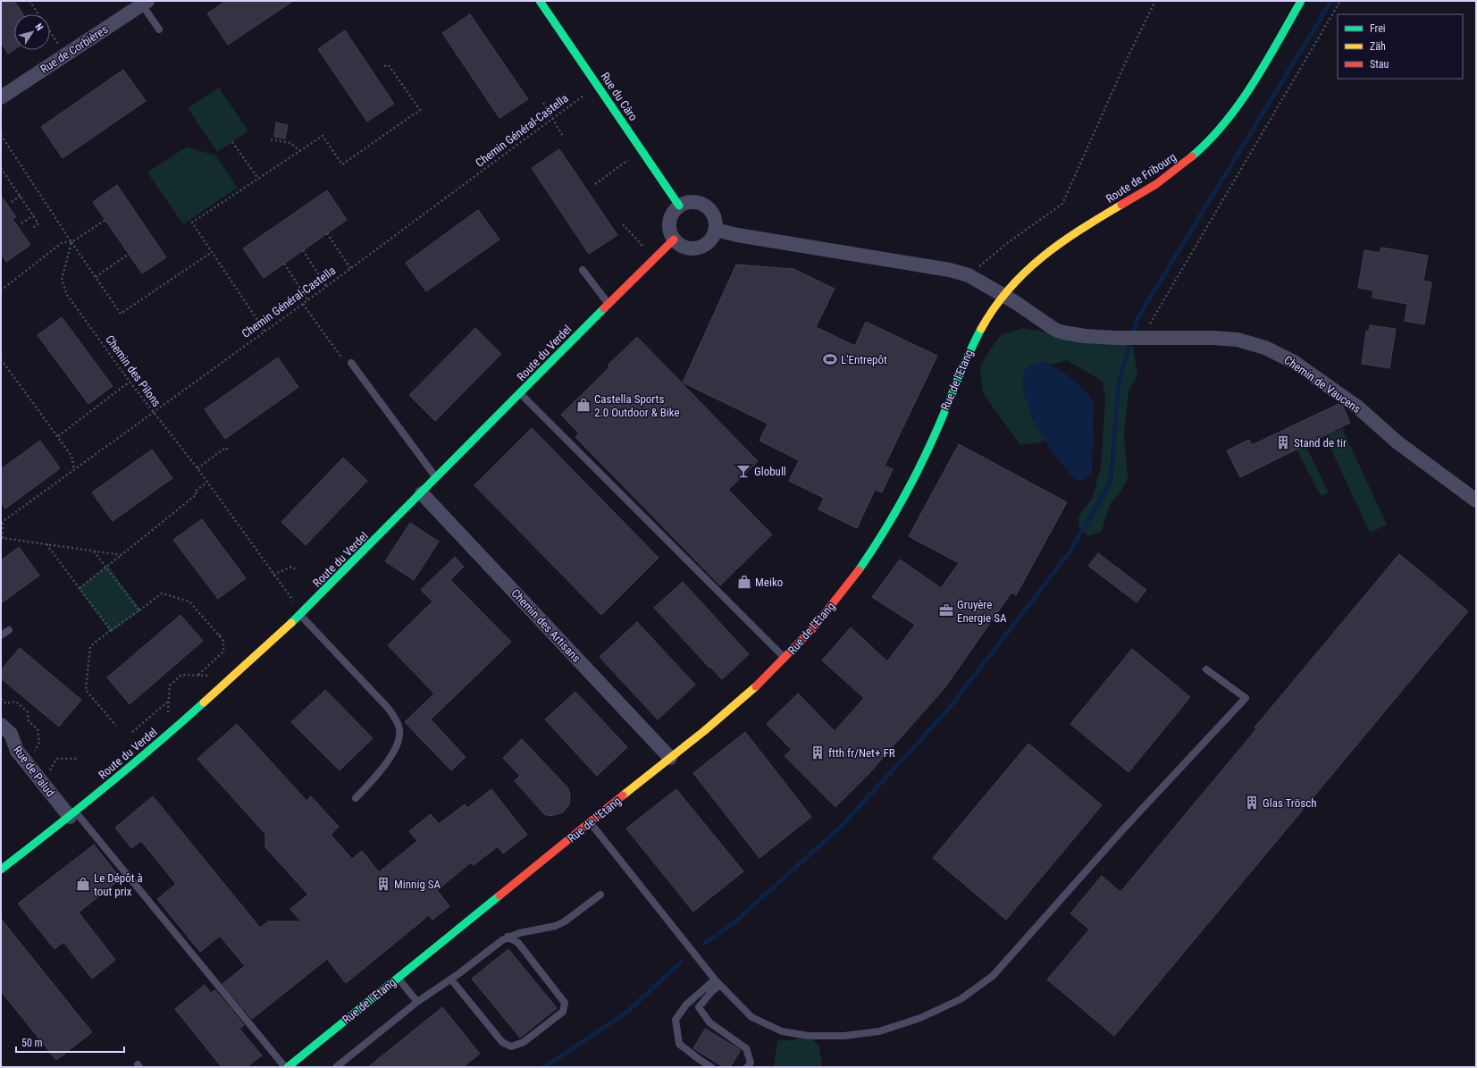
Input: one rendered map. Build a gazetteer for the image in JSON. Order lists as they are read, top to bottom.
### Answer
{
  "streets": {
    "street": [
      "Rue de Corbières",
      "Rue du Câro",
      "Route de Fribourg",
      "Route du Verdel",
      "Rue de l'Etang",
      "Chemin de Vaucens",
      "Chemin des Artisans",
      "Rue de Palud"
    ],
    "path": ["Chemin Général-Castella", "Chemin des Pilons"]
  },
  "crossings": [
    ["Rue du Câro", "Route du Verdel"],
    ["Chemin Général-Castella", "Chemin des Pilons"],
    ["Route de Fribourg", "Rue de l'Etang"],
    ["Route de Fribourg", "Chemin de Vaucens"],
    ["Route du Verdel", "Chemin des Artisans"],
    ["Route du Verdel", "Rue de Palud"],
    ["Rue de l'Etang", "Chemin de Vaucens"],
    ["Rue de l'Etang", "Chemin des Artisans"]
  ],
  "places": {
    "sports": ["L'Entrepôt"],
    "shop": ["Castella Sports 2.0 Outdoor & Bike", "Meiko", "Le Dépôt à tout prix"],
    "building": [
      "Stand de tir",
      "ftth fr/Net+ FR",
      "Glas Trösch",
      "Minnig SA"
    ],
    "bar": ["Globull"],
    "office": ["Gruyère Energie SA"]
  },
  "legend": ["Frei", "Zäh", "Stau"],
  "scale_bar": "50 m",
  "north": "top right"
}
